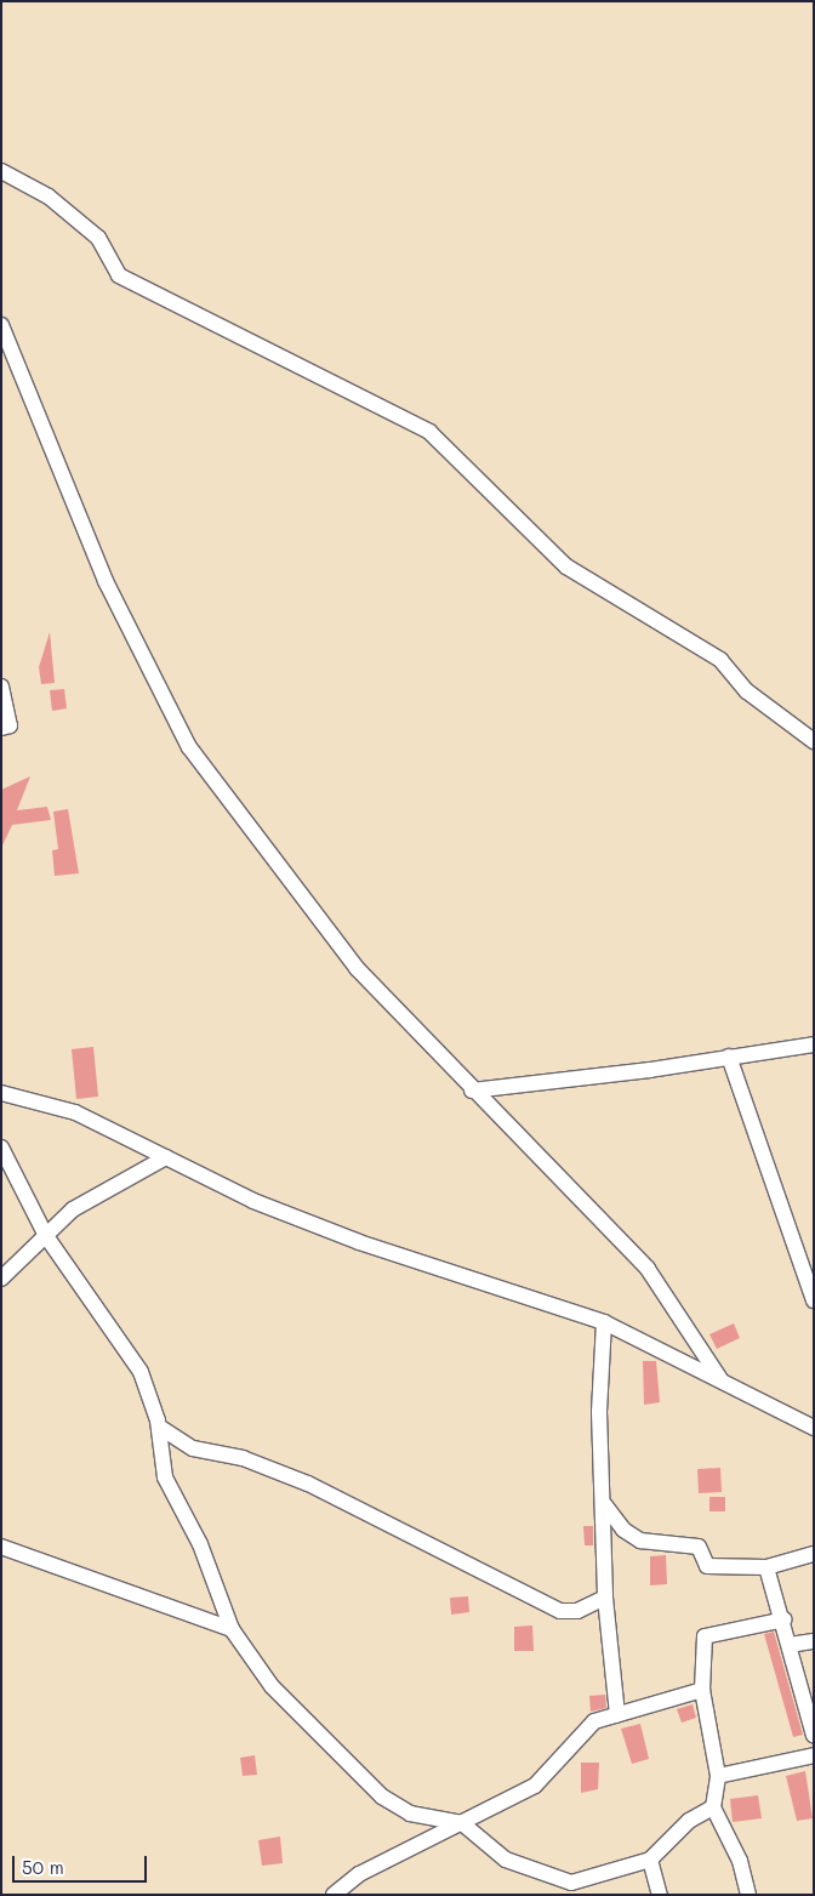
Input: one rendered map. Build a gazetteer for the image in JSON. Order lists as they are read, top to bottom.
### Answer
{
  "scale_bar": "50 m"
}
